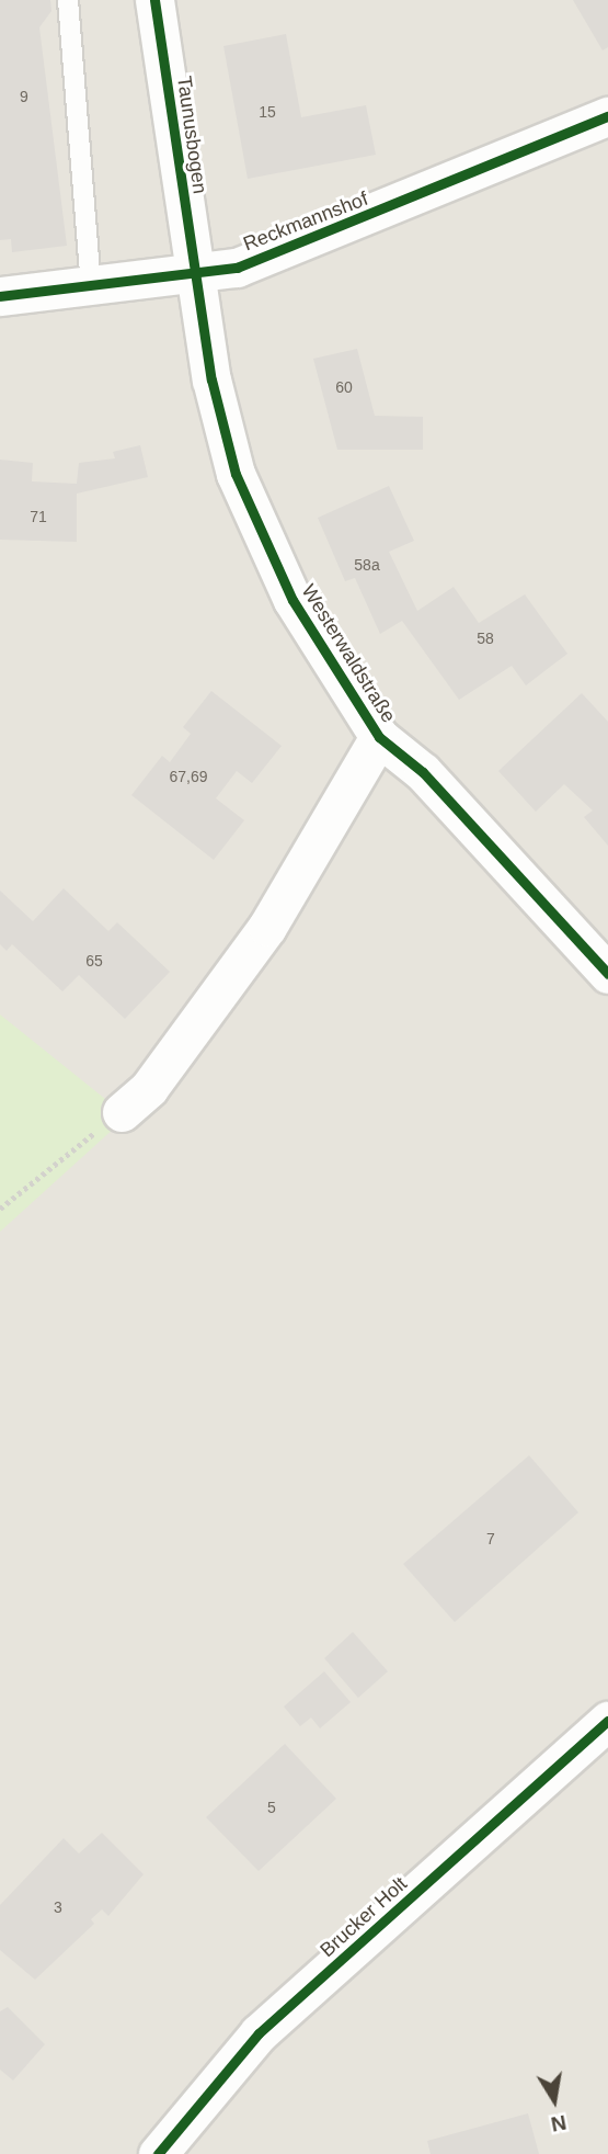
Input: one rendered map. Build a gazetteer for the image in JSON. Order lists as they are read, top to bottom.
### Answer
{
  "streets": {
    "street": [
      "Taunusbogen",
      "Reckmannshof",
      "Westerwaldstraße",
      "Brucker Holt"
    ]
  },
  "crossings": [
    ["Taunusbogen", "Reckmannshof"],
    ["Taunusbogen", "Westerwaldstraße"],
    ["Reckmannshof", "Westerwaldstraße"]
  ],
  "house_numbers": [
    "9",
    "15",
    "60",
    "71",
    "58a",
    "58",
    "67,69",
    "65",
    "7",
    "5",
    "3"
  ],
  "north": "bottom"
}
